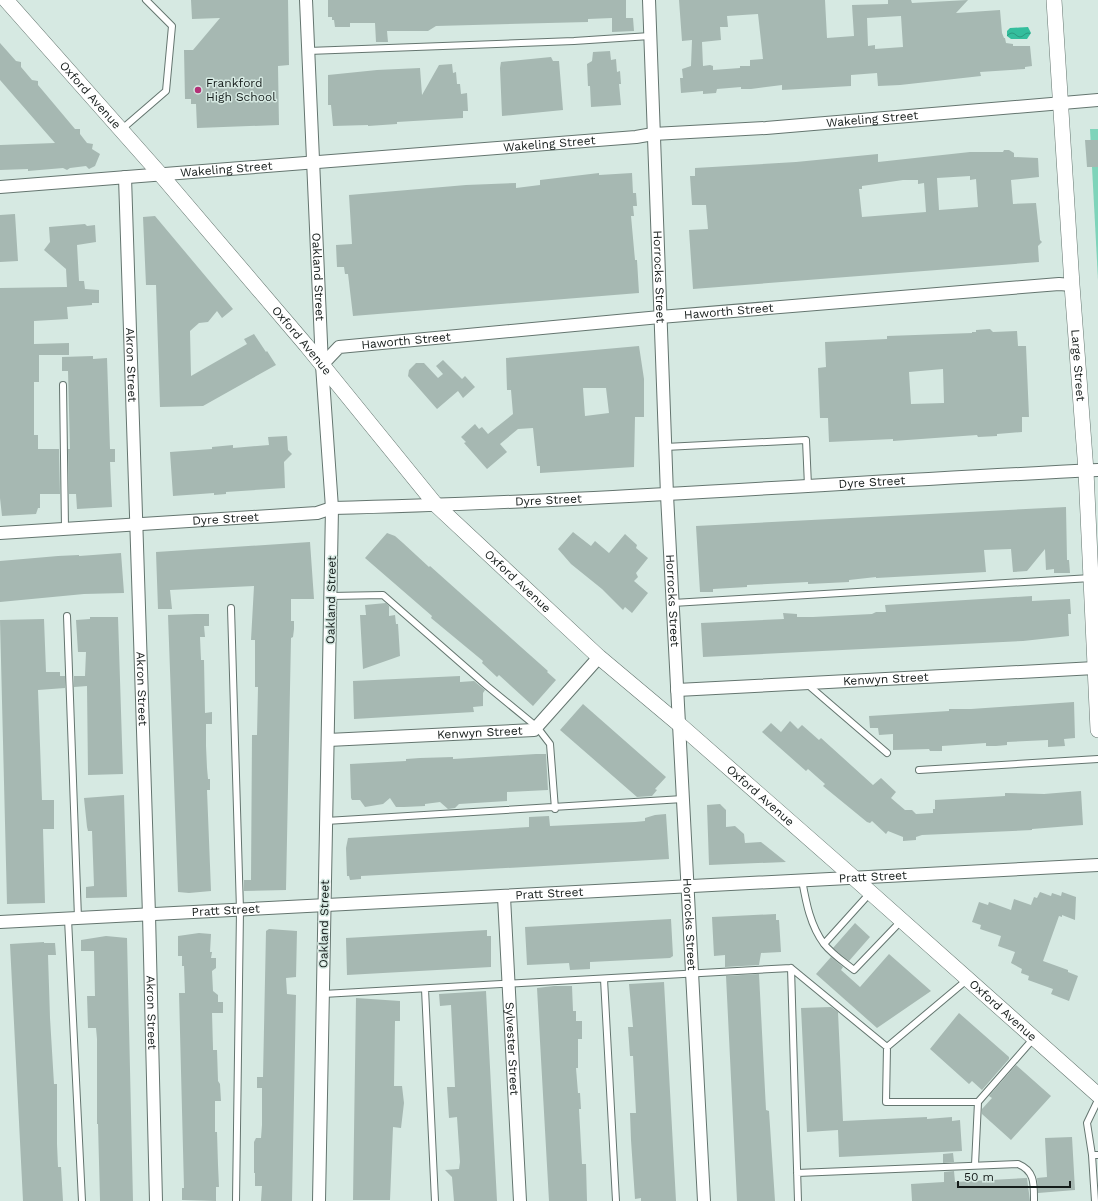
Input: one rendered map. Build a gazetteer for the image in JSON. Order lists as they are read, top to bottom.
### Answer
{
  "streets": {
    "street": [
      "Oxford Avenue",
      "Wakeling Street",
      "Oakland Street",
      "Horrocks Street",
      "Haworth Street",
      "Akron Street",
      "Large Street",
      "Dyre Street",
      "Kenwyn Street",
      "Pratt Street",
      "Sylvester Street"
    ]
  },
  "crossings": [
    ["Oxford Avenue", "Wakeling Street"],
    ["Oxford Avenue", "Oakland Street"],
    ["Oxford Avenue", "Horrocks Street"],
    ["Oxford Avenue", "Haworth Street"],
    ["Oxford Avenue", "Dyre Street"],
    ["Oxford Avenue", "Kenwyn Street"],
    ["Oxford Avenue", "Pratt Street"],
    ["Wakeling Street", "Oakland Street"],
    ["Wakeling Street", "Horrocks Street"],
    ["Wakeling Street", "Akron Street"],
    ["Wakeling Street", "Large Street"],
    ["Oakland Street", "Haworth Street"],
    ["Oakland Street", "Dyre Street"],
    ["Oakland Street", "Kenwyn Street"],
    ["Oakland Street", "Pratt Street"],
    ["Horrocks Street", "Haworth Street"],
    ["Horrocks Street", "Dyre Street"],
    ["Horrocks Street", "Kenwyn Street"],
    ["Horrocks Street", "Pratt Street"],
    ["Haworth Street", "Large Street"],
    ["Akron Street", "Dyre Street"],
    ["Akron Street", "Pratt Street"],
    ["Large Street", "Dyre Street"],
    ["Large Street", "Kenwyn Street"],
    ["Pratt Street", "Sylvester Street"]
  ],
  "places": ["Frankford High School"],
  "scale_bar": "50 m"
}
